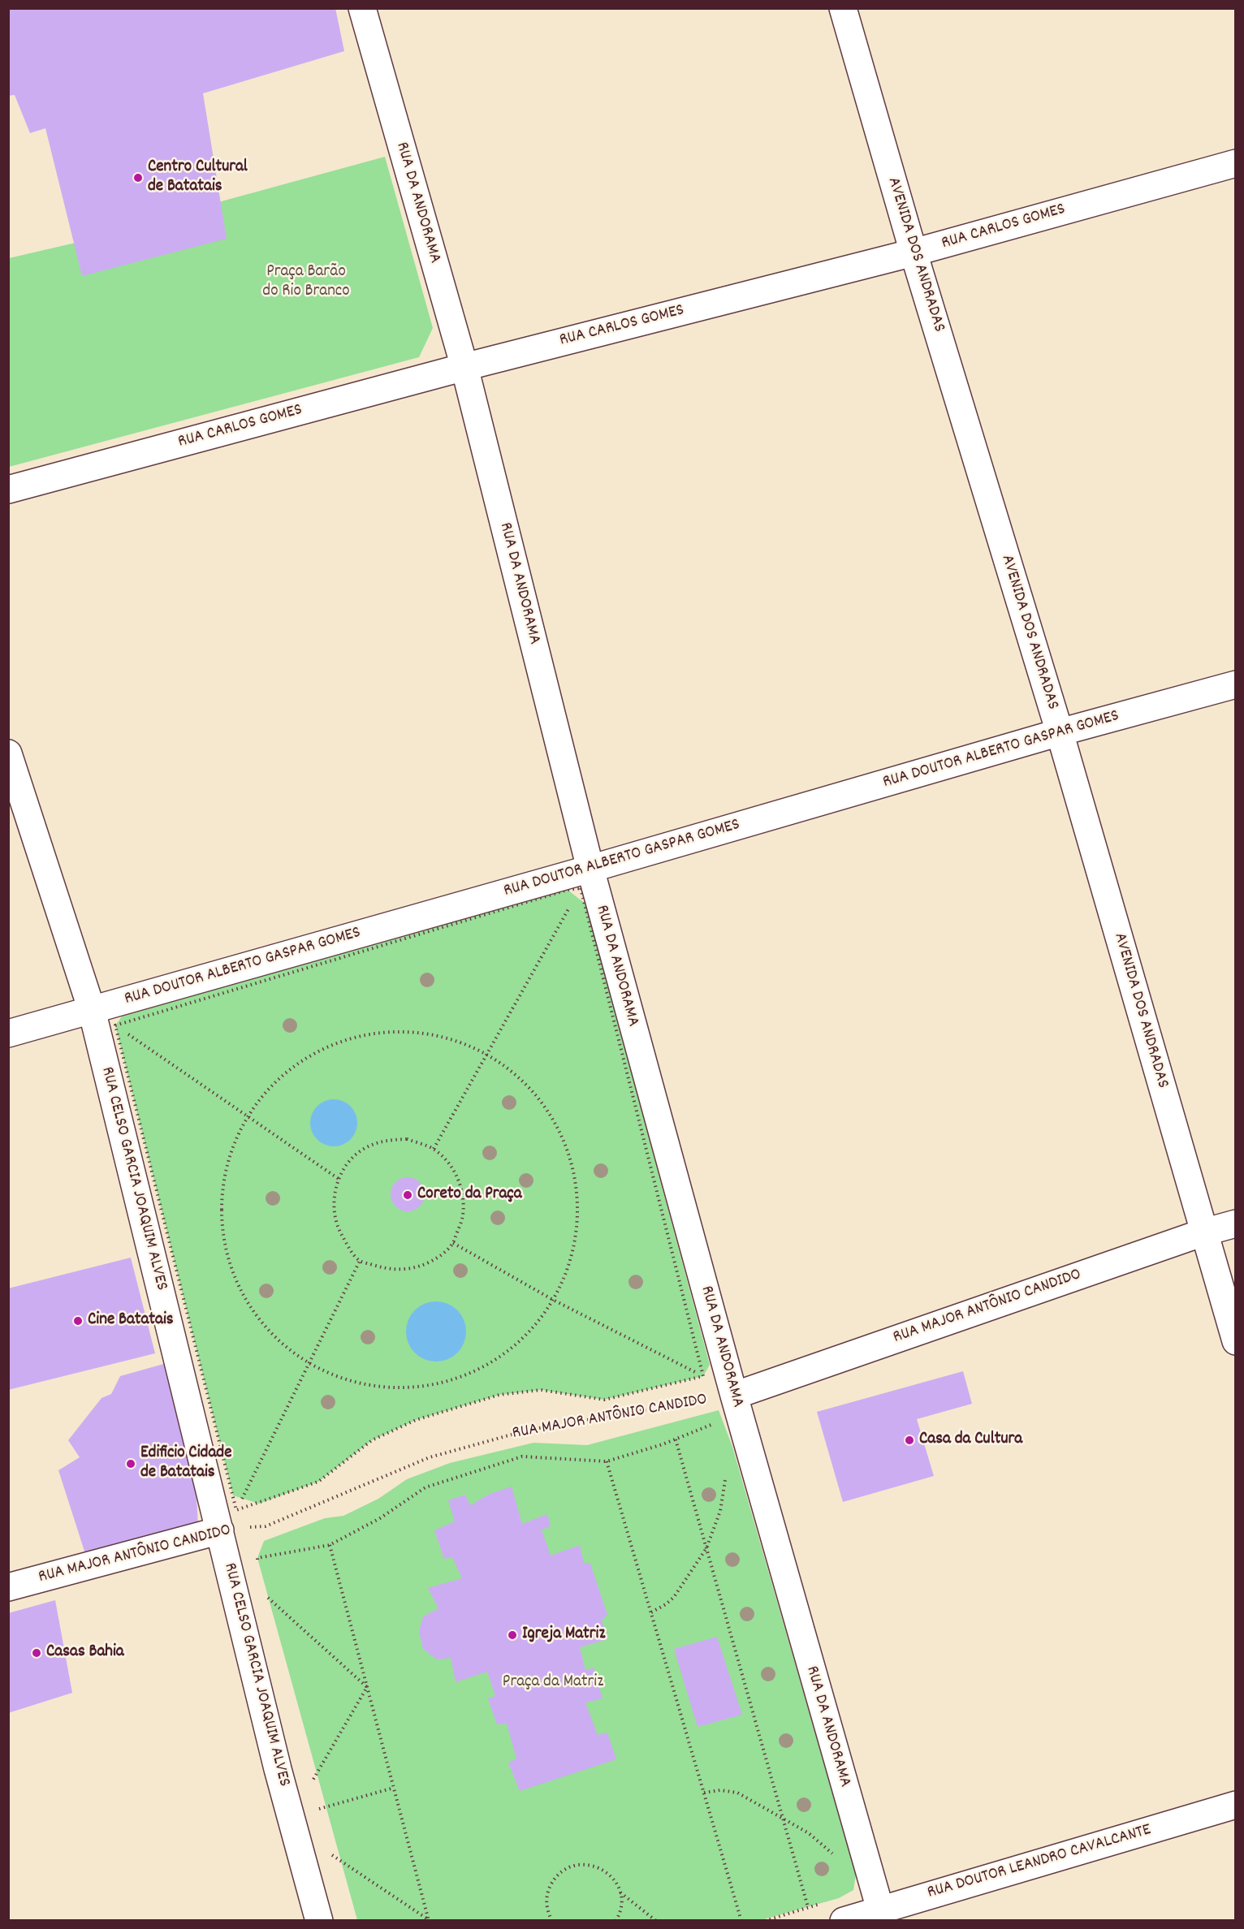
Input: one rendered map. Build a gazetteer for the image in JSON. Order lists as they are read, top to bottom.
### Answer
{
  "streets": {
    "street": [
      "RUA DA ANDORAMA",
      "RUA CARLOS GOMES",
      "AVENIDA DOS ANDRADAS",
      "RUA DOUTOR ALBERTO GASPAR GOMES",
      "RUA CELSO GARCIA JOAQUIM ALVES",
      "RUA MAJOR ANTÔNIO CANDIDO",
      "RUA DOUTOR LEANDRO CAVALCANTE"
    ]
  },
  "crossings": [
    ["RUA DA ANDORAMA", "RUA CARLOS GOMES"],
    ["RUA DA ANDORAMA", "RUA DOUTOR ALBERTO GASPAR GOMES"],
    ["RUA DA ANDORAMA", "RUA MAJOR ANTÔNIO CANDIDO"],
    ["RUA DA ANDORAMA", "RUA DOUTOR LEANDRO CAVALCANTE"],
    ["RUA CARLOS GOMES", "AVENIDA DOS ANDRADAS"],
    ["AVENIDA DOS ANDRADAS", "RUA DOUTOR ALBERTO GASPAR GOMES"],
    ["AVENIDA DOS ANDRADAS", "RUA MAJOR ANTÔNIO CANDIDO"],
    ["RUA DOUTOR ALBERTO GASPAR GOMES", "RUA CELSO GARCIA JOAQUIM ALVES"],
    ["RUA CELSO GARCIA JOAQUIM ALVES", "RUA MAJOR ANTÔNIO CANDIDO"]
  ],
  "parks": ["Praça Barão do Rio Branco", "Praça da Matriz"],
  "places": [
    "Centro Cultural de Batatais",
    "Coreto da Praça",
    "Cine Batatais",
    "Casa da Cultura",
    "Edificio Cidade de Batatais",
    "Igreja Matriz",
    "Casas Bahia"
  ]
}
